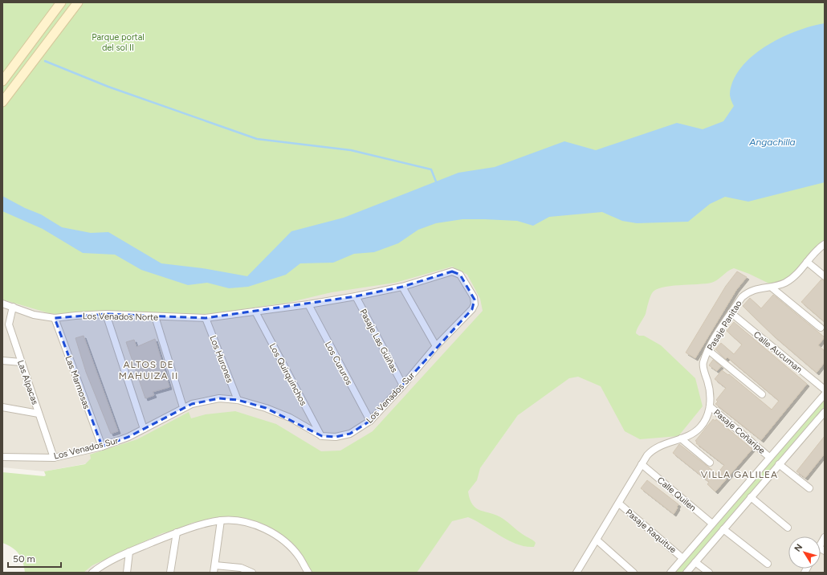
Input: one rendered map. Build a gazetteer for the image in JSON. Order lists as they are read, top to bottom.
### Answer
{
  "streets": {
    "street": [
      "Los Venados Norte",
      "Pasaje Panitao",
      "Pasaje Las Güiñas",
      "Calle Aucuman",
      "Los Hurones",
      "Los Cururos",
      "Los Quirquinchos",
      "Las Alpacas",
      "Las Marmosas",
      "Los Venados Sur",
      "Pasaje Coñaripe",
      "Calle Quilen",
      "Pasaje Raquitue"
    ]
  },
  "crossings": [
    ["Los Venados Norte", "Los Hurones"],
    ["Los Venados Norte", "Las Alpacas"],
    ["Los Venados Norte", "Las Marmosas"],
    ["Los Venados Norte", "Los Venados Sur"],
    ["Pasaje Panitao", "Calle Aucuman"],
    ["Pasaje Panitao", "Pasaje Coñaripe"],
    ["Pasaje Panitao", "Calle Quilen"],
    ["Pasaje Panitao", "Pasaje Raquitue"],
    ["Pasaje Las Güiñas", "Los Venados Sur"],
    ["Los Hurones", "Los Venados Sur"],
    ["Los Cururos", "Los Venados Sur"],
    ["Los Quirquinchos", "Los Venados Sur"],
    ["Las Alpacas", "Los Venados Sur"],
    ["Las Marmosas", "Los Venados Sur"]
  ],
  "districts": ["ALTOS DE MAHUIZA II", "VILLA GALILEA"],
  "water": ["Angachilla"],
  "parks": ["Parque portal del sol II"],
  "scale_bar": "50 m",
  "north": "top left"
}
